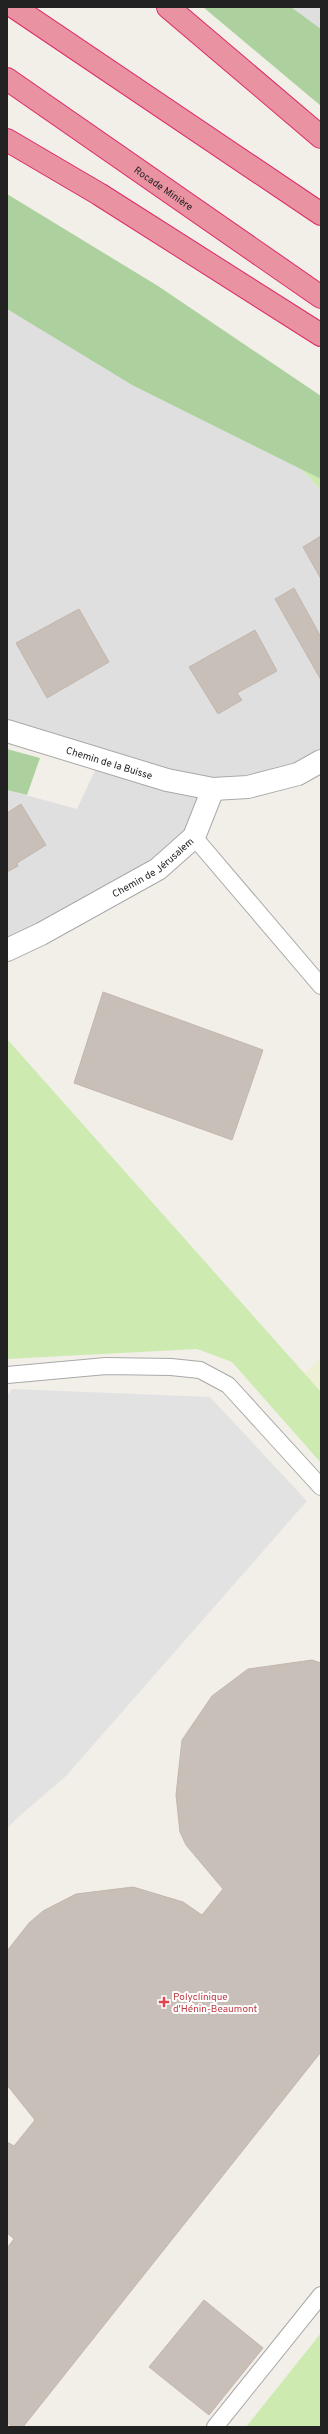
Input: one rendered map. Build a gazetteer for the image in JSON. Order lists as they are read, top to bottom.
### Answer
{
  "streets": {
    "highway": ["Rocade Minière"],
    "street": ["Chemin de la Buisse", "Chemin de Jérusalem"]
  },
  "crossings": [
    ["Chemin de la Buisse", "Chemin de Jérusalem"]
  ],
  "places": {
    "health": ["Polyclinique d'Hénin-Beaumont"]
  }
}
